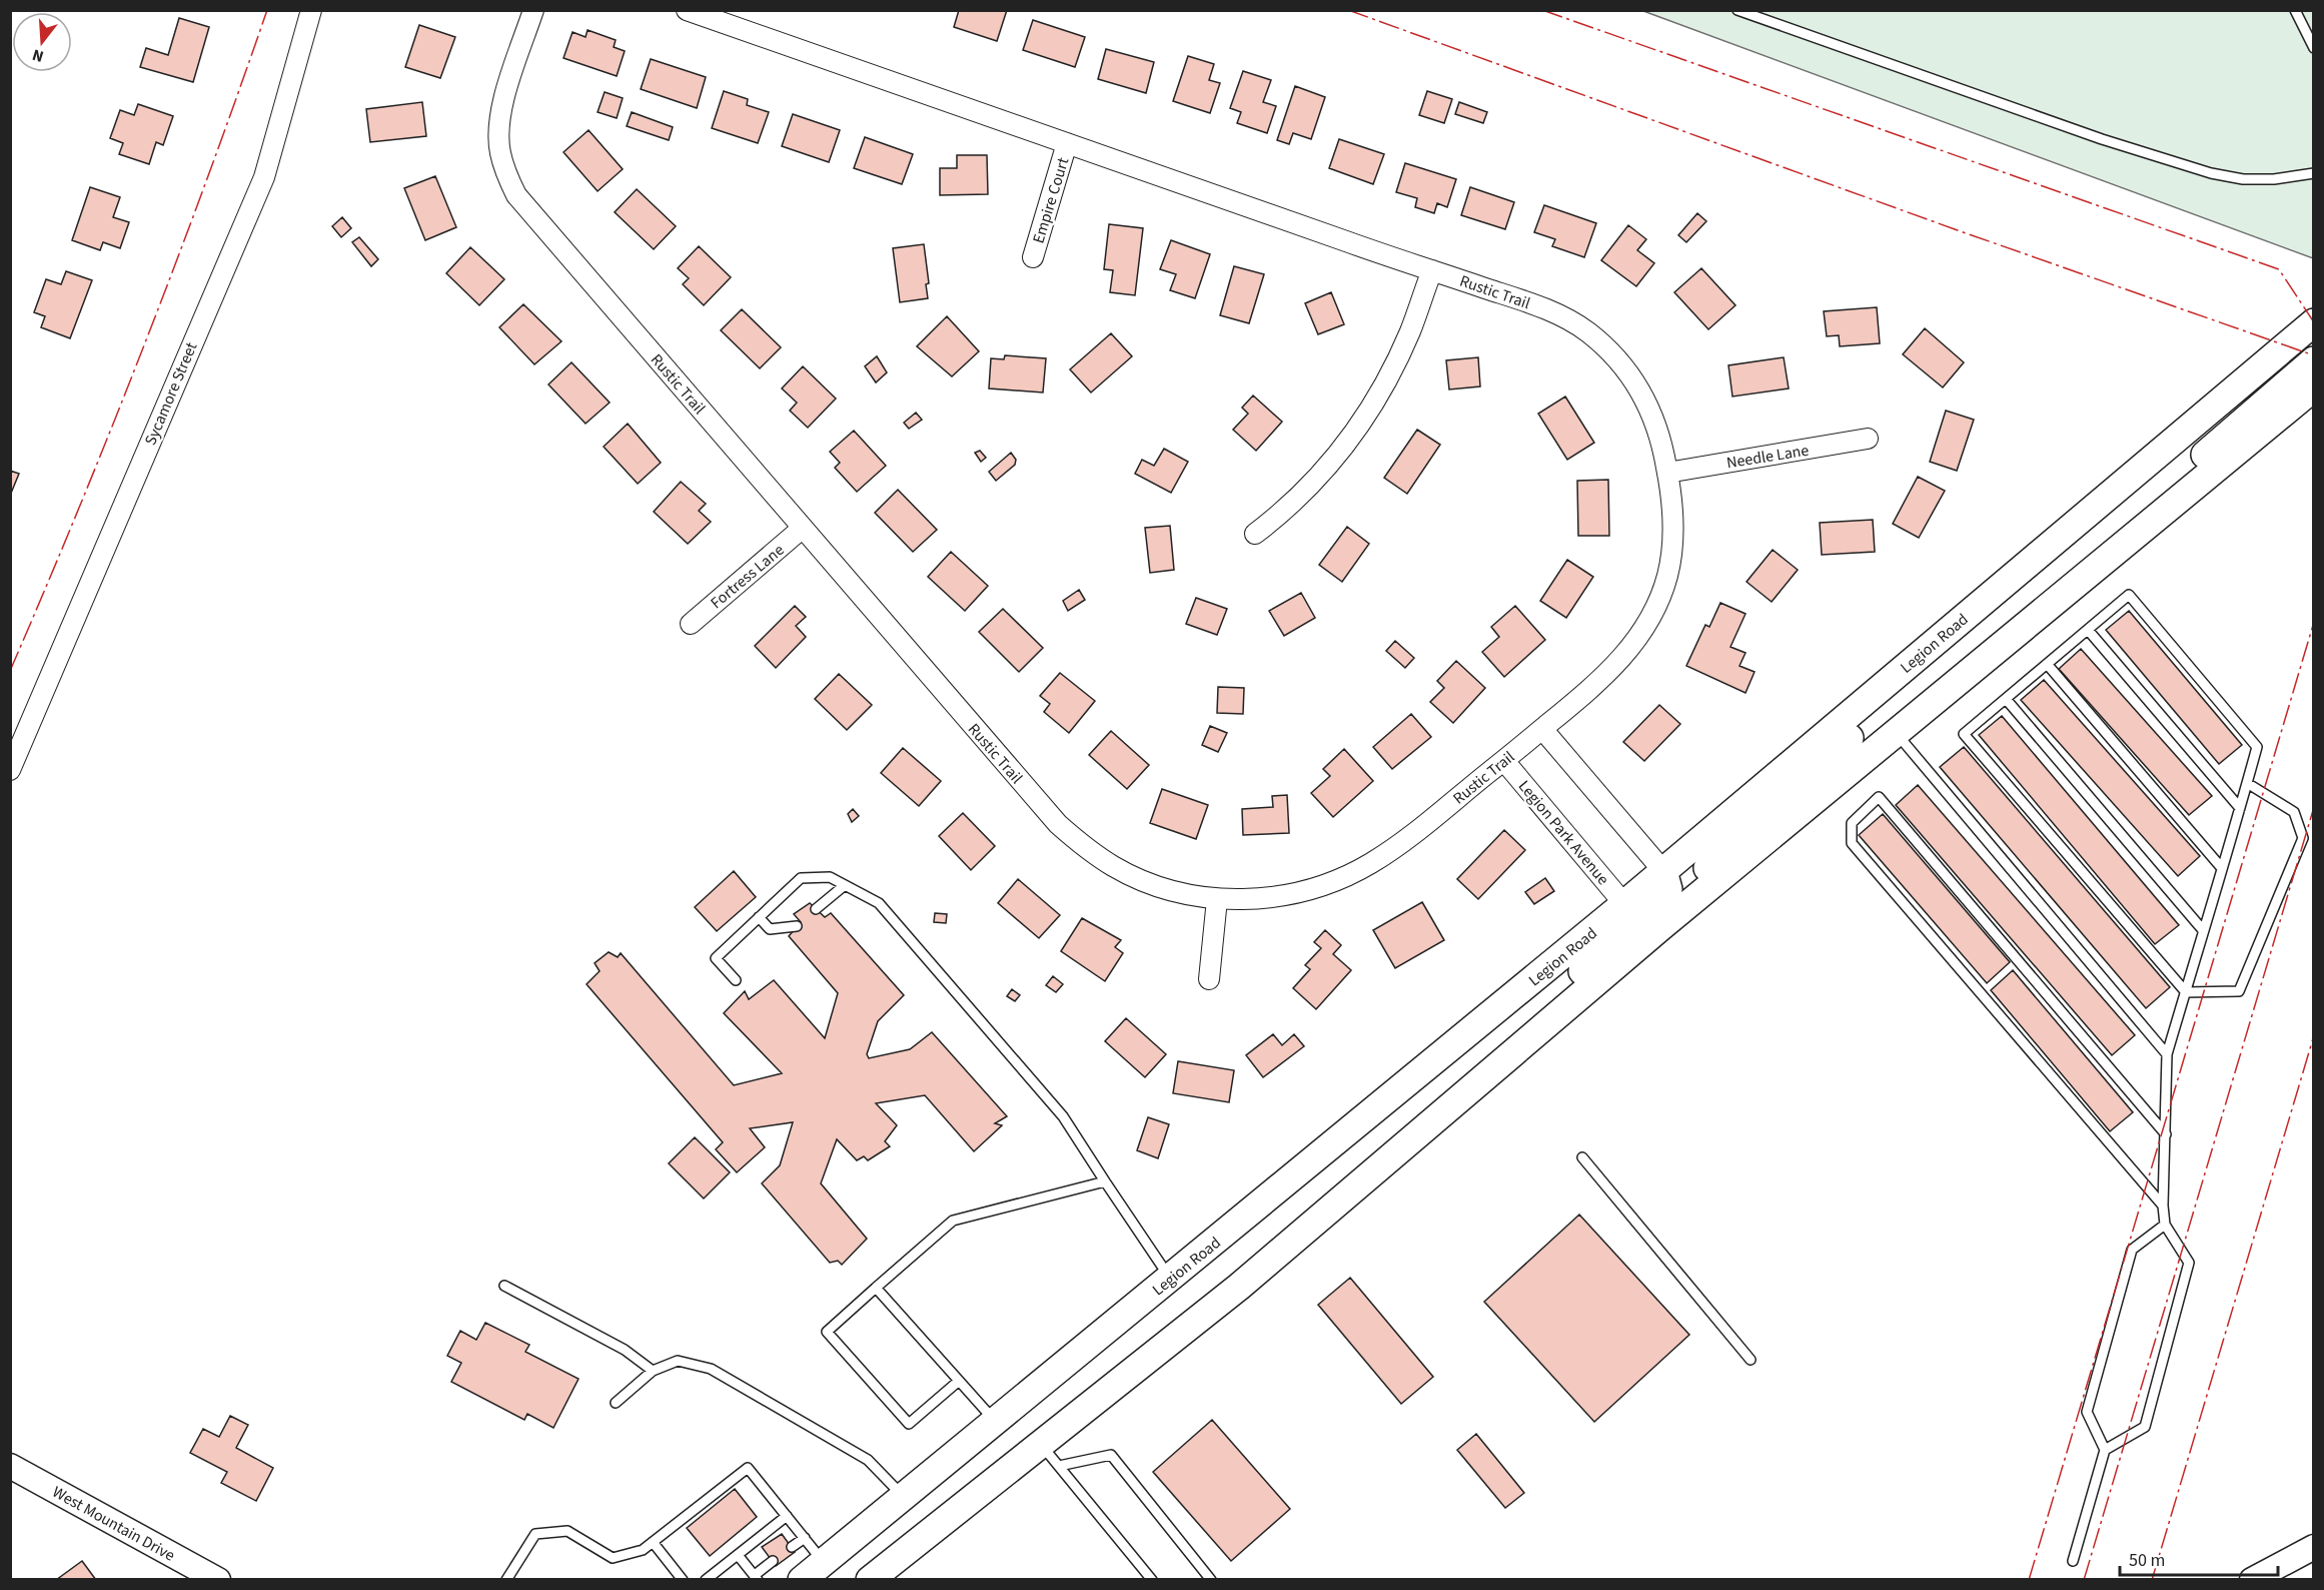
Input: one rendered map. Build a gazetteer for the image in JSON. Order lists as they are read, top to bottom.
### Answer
{
  "streets": {
    "main road": ["Legion Road"],
    "street": [
      "Empire Court",
      "Rustic Trail",
      "Sycamore Street",
      "Needle Lane",
      "Fortress Lane",
      "Legion Park Avenue",
      "West Mountain Drive"
    ]
  },
  "crossings": [
    ["Empire Court", "Rustic Trail"],
    ["Rustic Trail", "Needle Lane"],
    ["Rustic Trail", "Fortress Lane"],
    ["Rustic Trail", "Legion Park Avenue"],
    ["Legion Road", "Legion Park Avenue"]
  ],
  "scale_bar": "50 m",
  "north": "bottom"
}
